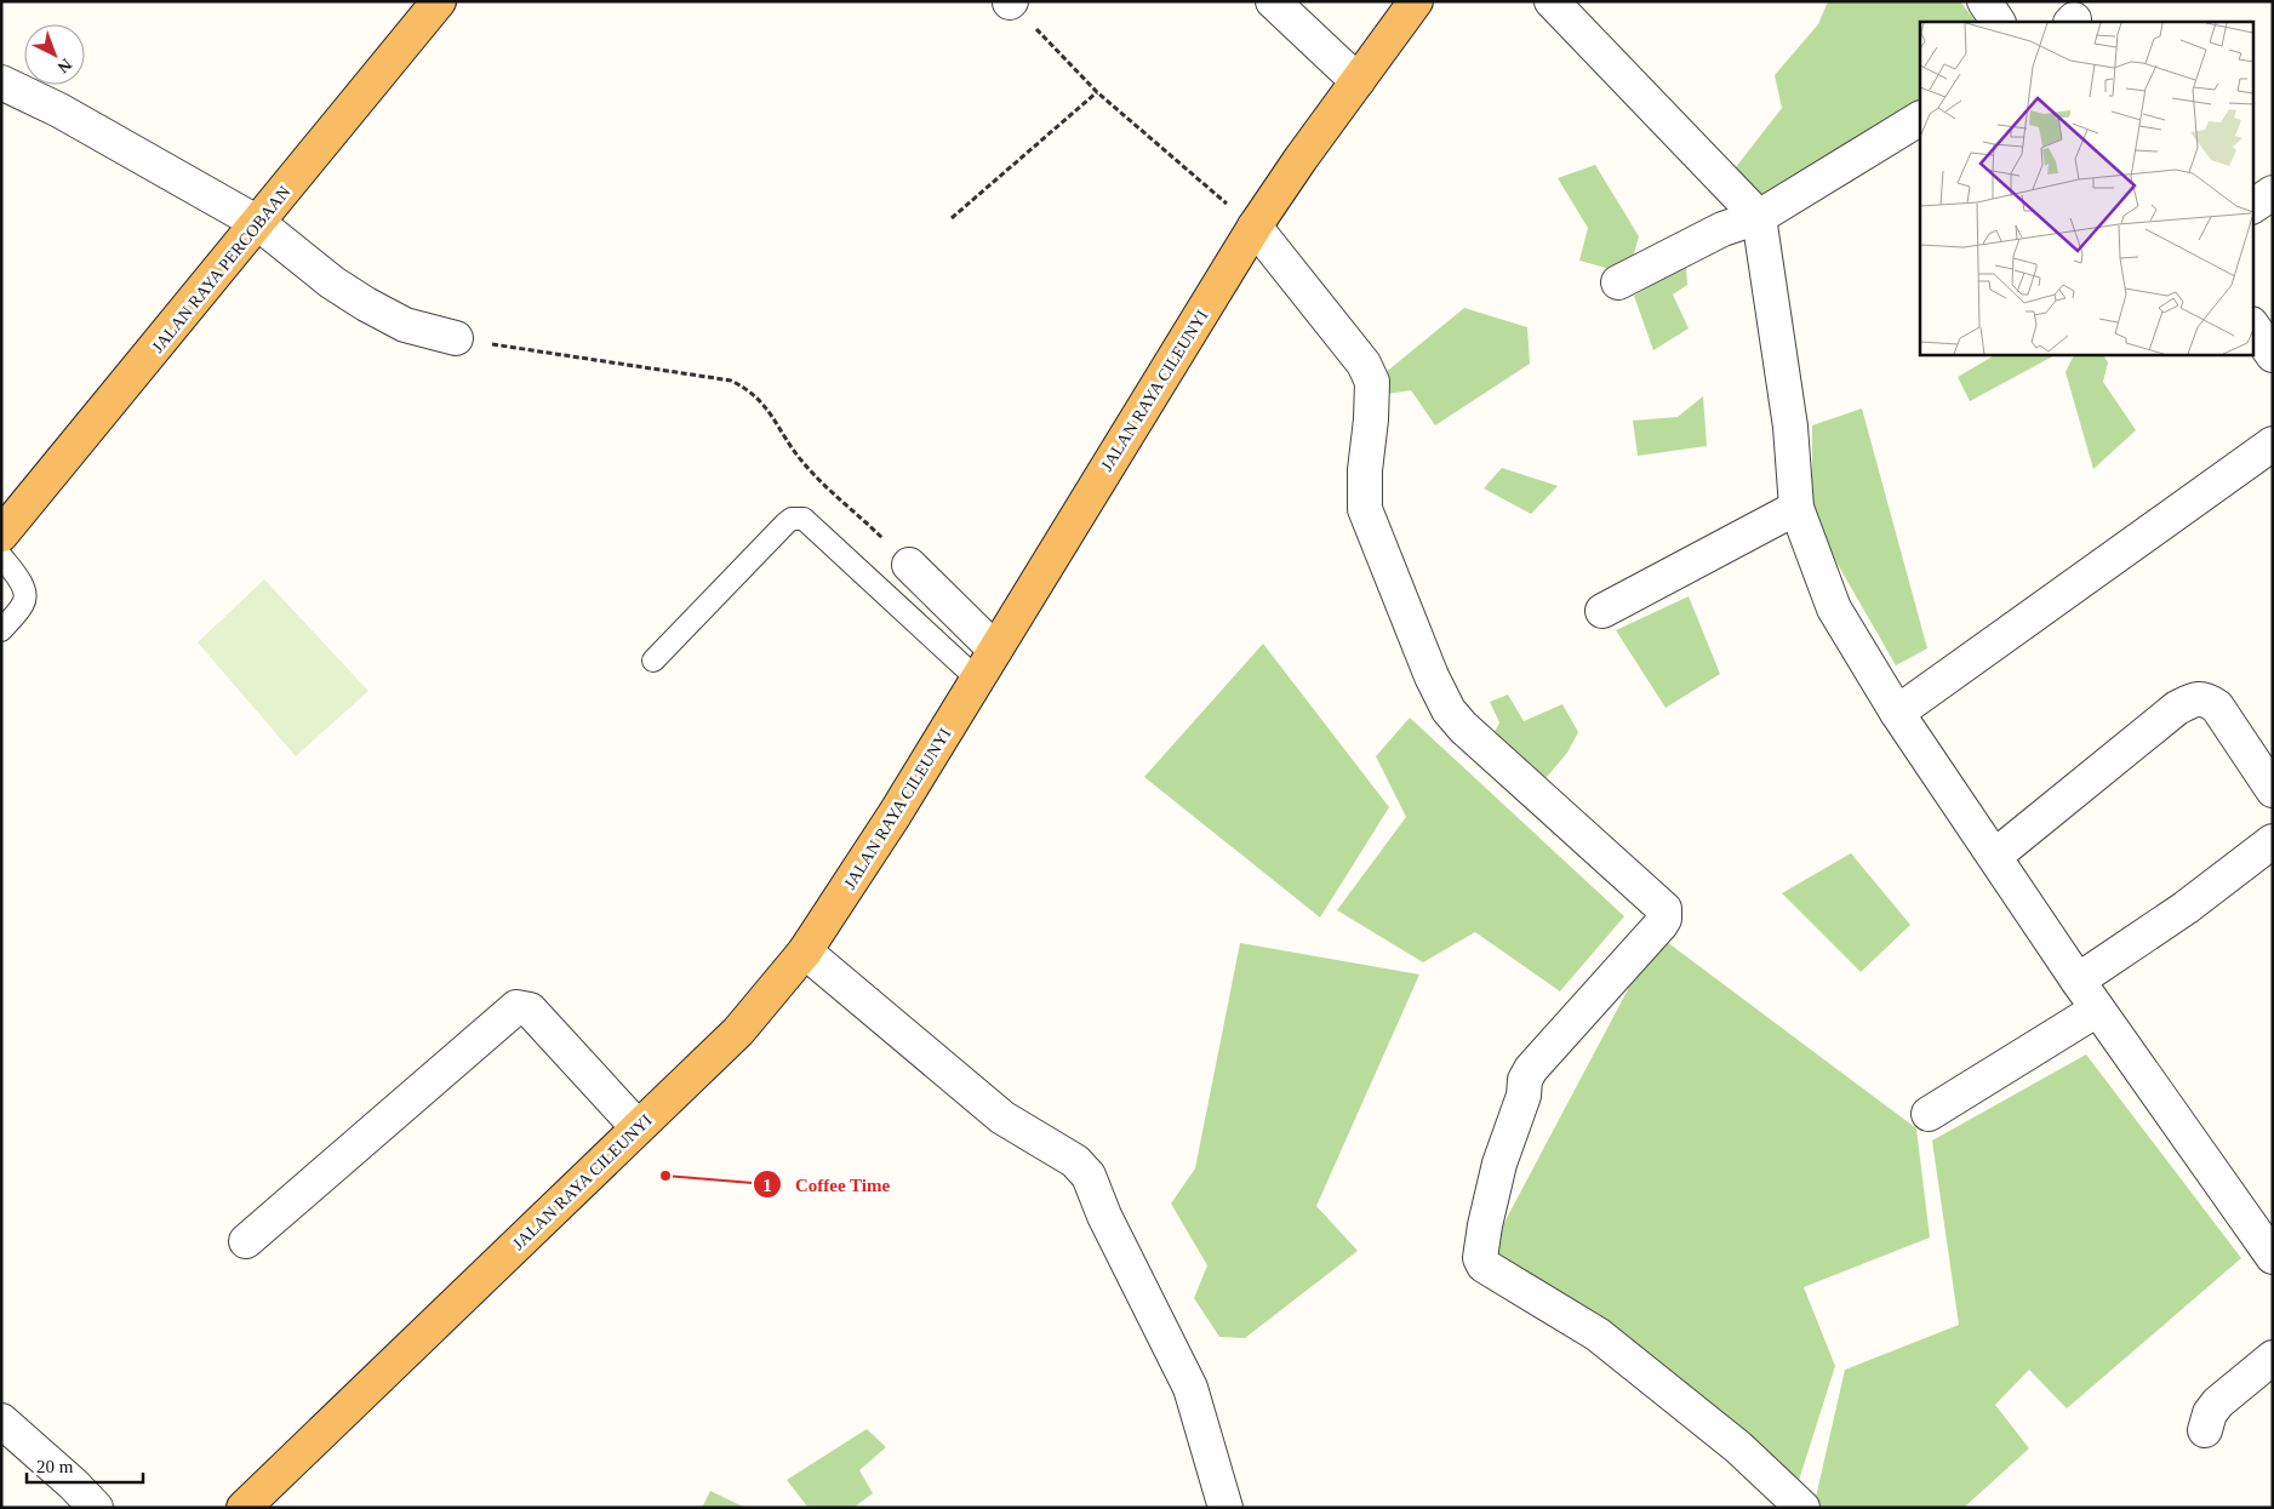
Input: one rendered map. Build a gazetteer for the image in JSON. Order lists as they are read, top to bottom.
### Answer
{
  "streets": {
    "highway": ["JALAN RAYA PERCOBAAN", "JALAN RAYA CILEUNYI"]
  },
  "places": ["Coffee Time"],
  "scale_bar": "20 m",
  "north": "bottom right"
}
